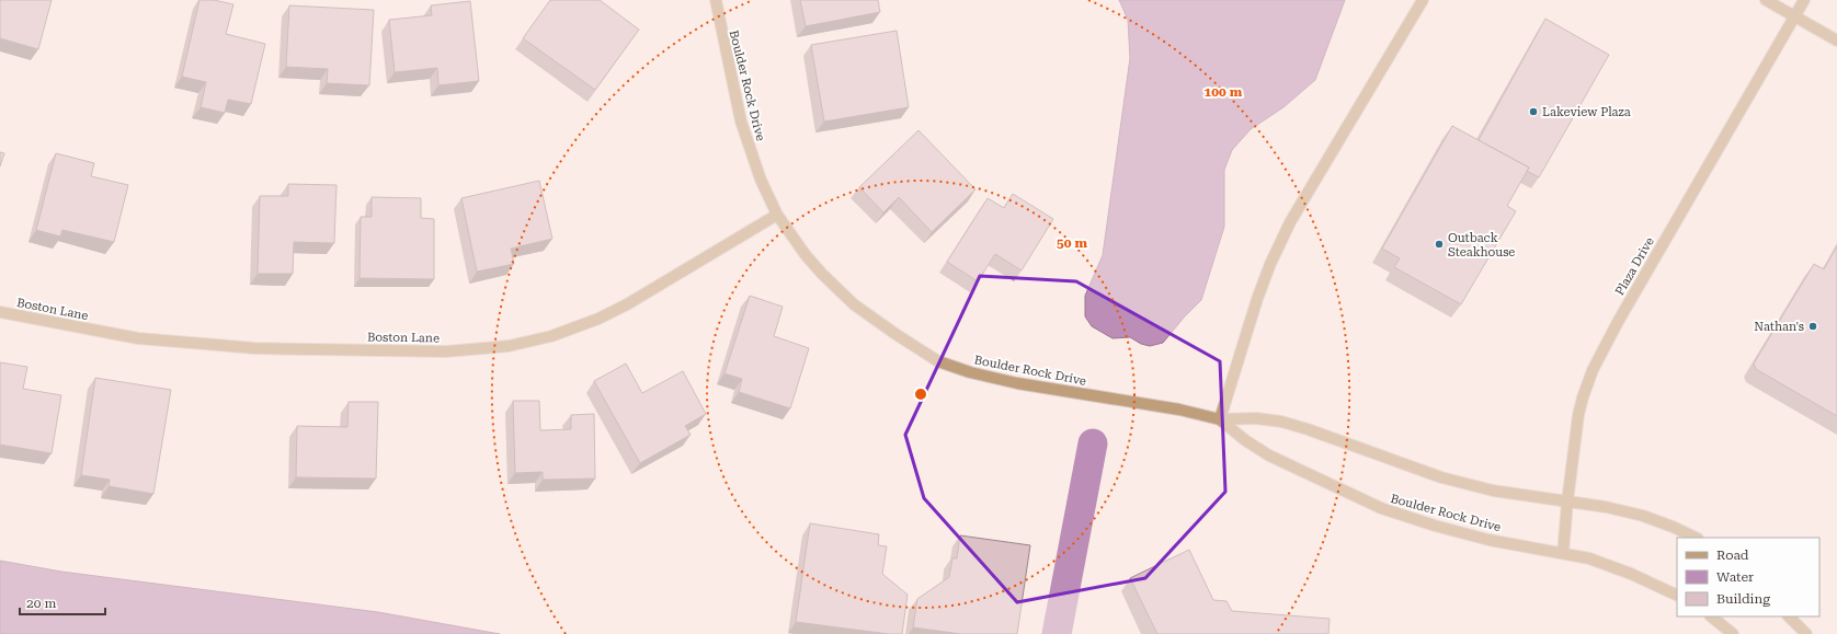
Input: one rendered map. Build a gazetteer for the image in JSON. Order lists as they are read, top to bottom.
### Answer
{
  "streets": {
    "street": ["Boulder Rock Drive", "Plaza Drive", "Boston Lane"]
  },
  "crossings": [
    ["Boulder Rock Drive", "Plaza Drive"],
    ["Boulder Rock Drive", "Boston Lane"]
  ],
  "places": ["Lakeview Plaza", "Outback Steakhouse", "Nathan's"],
  "legend": ["Road", "Water", "Building"],
  "scale_bar": "20 m",
  "rings": ["100 m", "50 m"]
}
